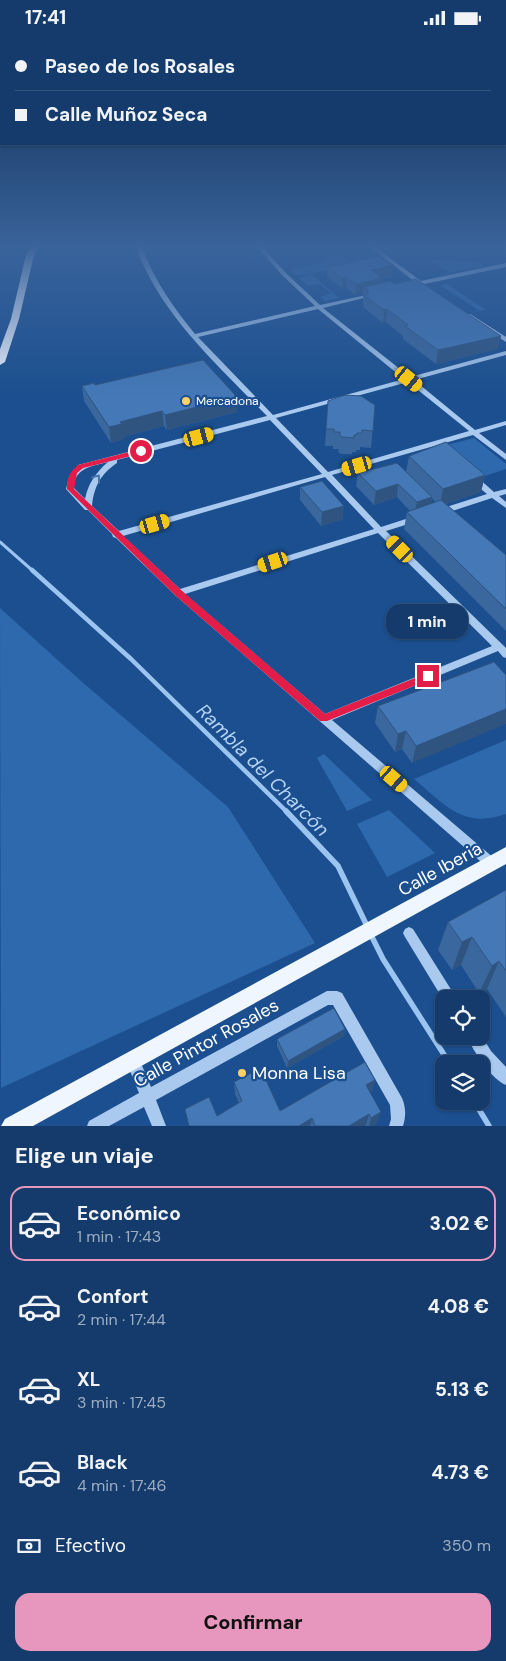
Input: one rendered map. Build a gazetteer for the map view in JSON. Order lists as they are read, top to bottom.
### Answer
{
  "streets": {
    "main road": ["Calle Iberia"],
    "street": ["Calle Pintor Rosales"]
  },
  "water": ["Rambla del Charcón"],
  "places": ["Mercadona", "Monna Lisa"],
  "page": {
    "status": "17:41",
    "banner": ["Paseo de los Rosales", "Calle Muñoz Seca"],
    "bubble": "1 min",
    "heading": "Elige un viaje",
    "list": [
      {
        "name": "Económico",
        "note": "1 min · 17:43",
        "value": "3.02 €"
      },
      {
        "name": "Confort",
        "note": "2 min · 17:44",
        "value": "4.08 €"
      },
      {
        "name": "XL",
        "note": "3 min · 17:45",
        "value": "5.13 €"
      },
      {
        "name": "Black",
        "note": "4 min · 17:46",
        "value": "4.73 €"
      }
    ],
    "pay": ["Efectivo", "350 m"],
    "buttons": "Confirmar"
  }
}
